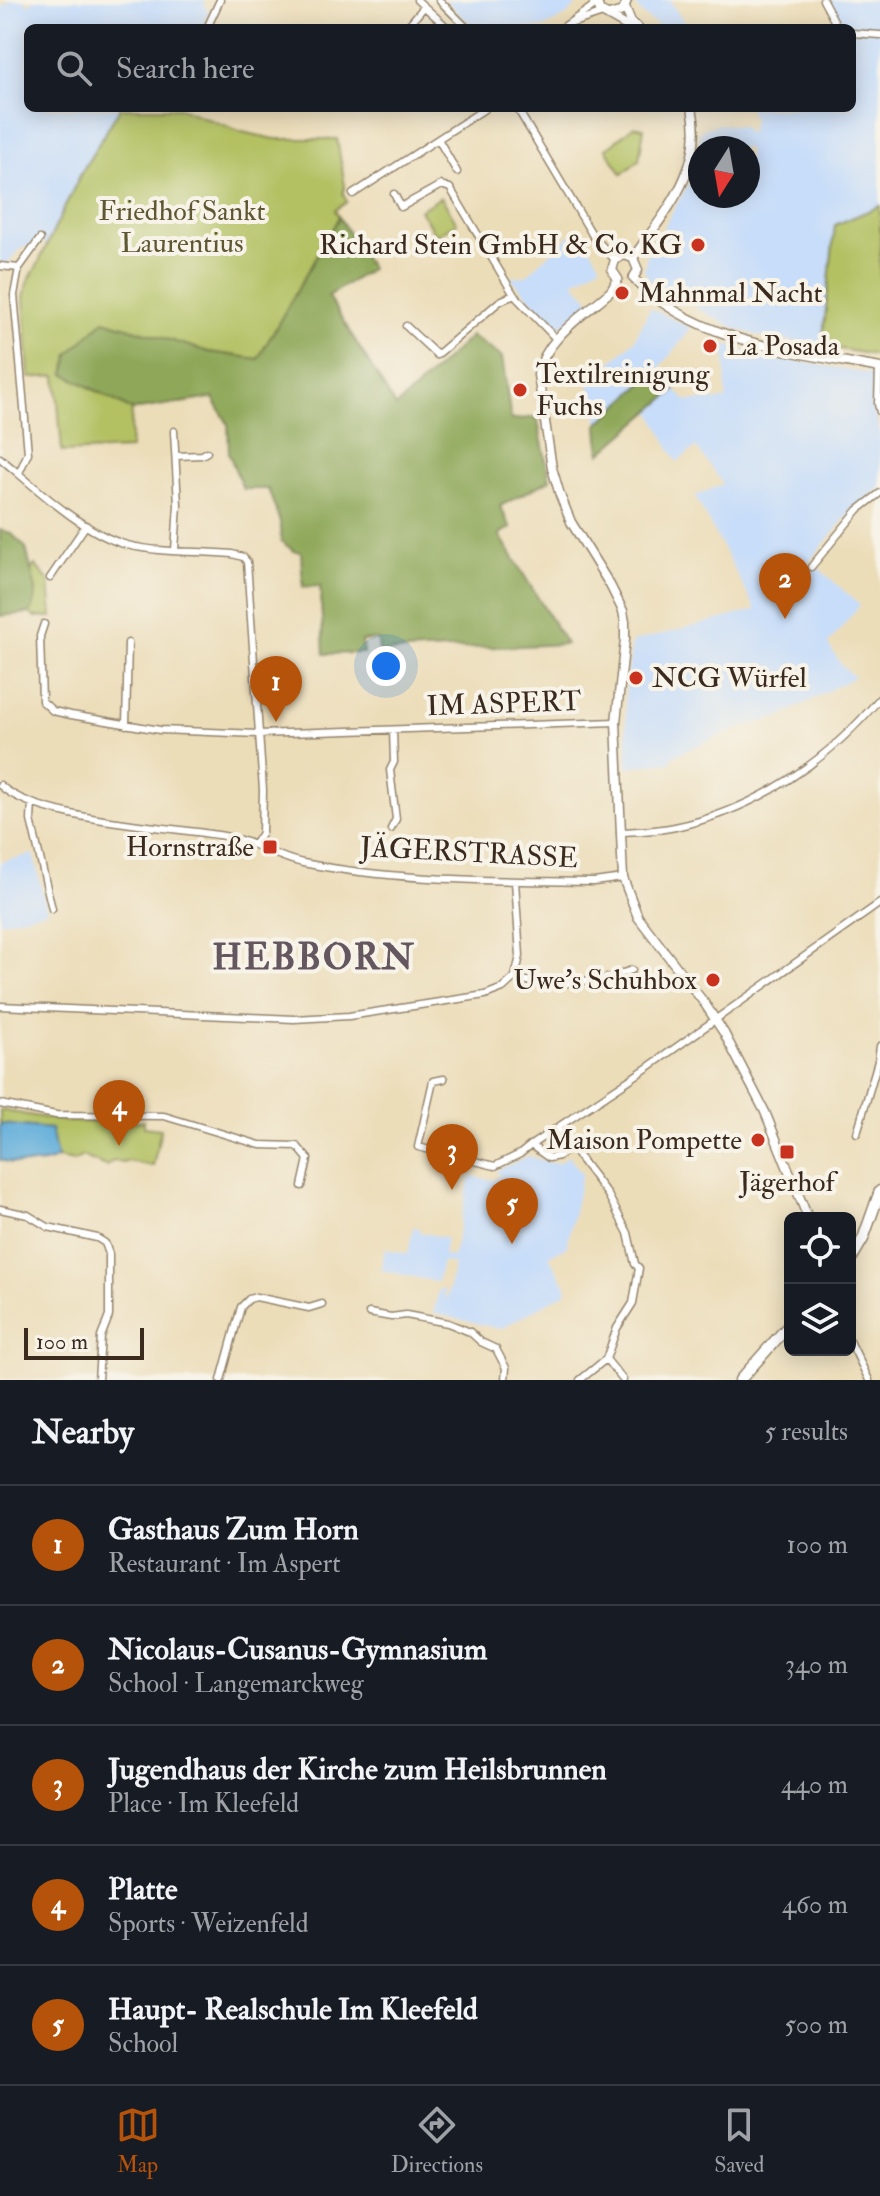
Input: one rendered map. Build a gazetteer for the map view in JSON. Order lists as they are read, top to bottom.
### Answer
{
  "streets": {
    "street": ["IM ASPERT", "JÄGERSTRASSE"]
  },
  "districts": ["HEBBORN"],
  "parks": ["Friedhof Sankt Laurentius"],
  "places": {
    "other": [
      "Richard Stein GmbH & Co. KG",
      "Mahnmal Nacht",
      "La Posada",
      "Textilreinigung Fuchs",
      "NCG Würfel",
      "Uwe's Schuhbox",
      "Maison Pompette"
    ],
    "transit": ["Hornstraße", "Jägerhof"]
  },
  "scale_bar": "100 m",
  "north": "bottom",
  "page": {
    "search": "Search here",
    "pins": [
      "2",
      "1",
      "4",
      "3",
      "5"
    ],
    "scale": "100 m",
    "heading": ["Nearby", "5 results"],
    "list": [
      {
        "mark": "1",
        "name": "Gasthaus Zum Horn",
        "note": "Restaurant · Im Aspert",
        "value": "100 m"
      },
      {
        "mark": "2",
        "name": "Nicolaus-Cusanus-Gymnasium",
        "note": "School · Langemarckweg",
        "value": "340 m"
      },
      {
        "mark": "3",
        "name": "Jugendhaus der Kirche zum Heilsbrunnen",
        "note": "Place · Im Kleefeld",
        "value": "440 m"
      },
      {
        "mark": "4",
        "name": "Platte",
        "note": "Sports · Weizenfeld",
        "value": "460 m"
      },
      {
        "mark": "5",
        "name": "Haupt- Realschule Im Kleefeld",
        "note": "School",
        "value": "500 m"
      }
    ],
    "nav": ["Map", "Directions", "Saved"]
  }
}
